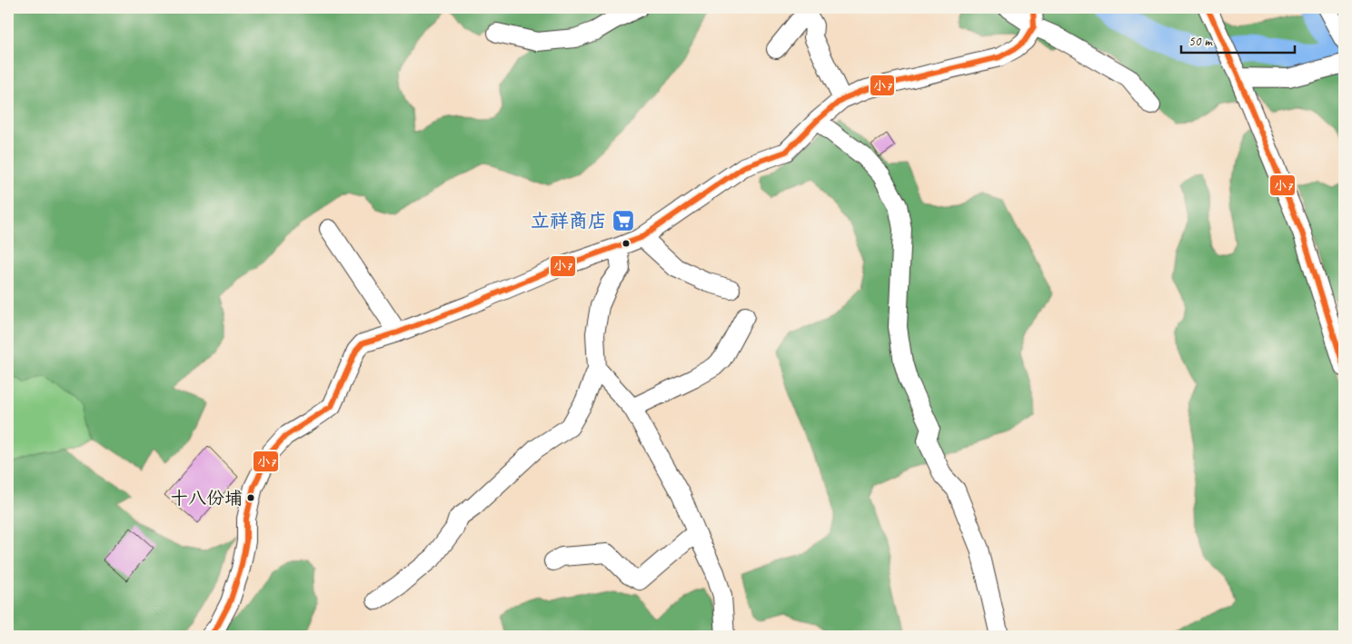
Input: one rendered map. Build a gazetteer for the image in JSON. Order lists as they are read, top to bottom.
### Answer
{
  "places": {
    "supermarket": ["立祥商店"],
    "other": ["十八份埔"]
  },
  "lines": ["transit line 小7"],
  "scale_bar": "50 m"
}
